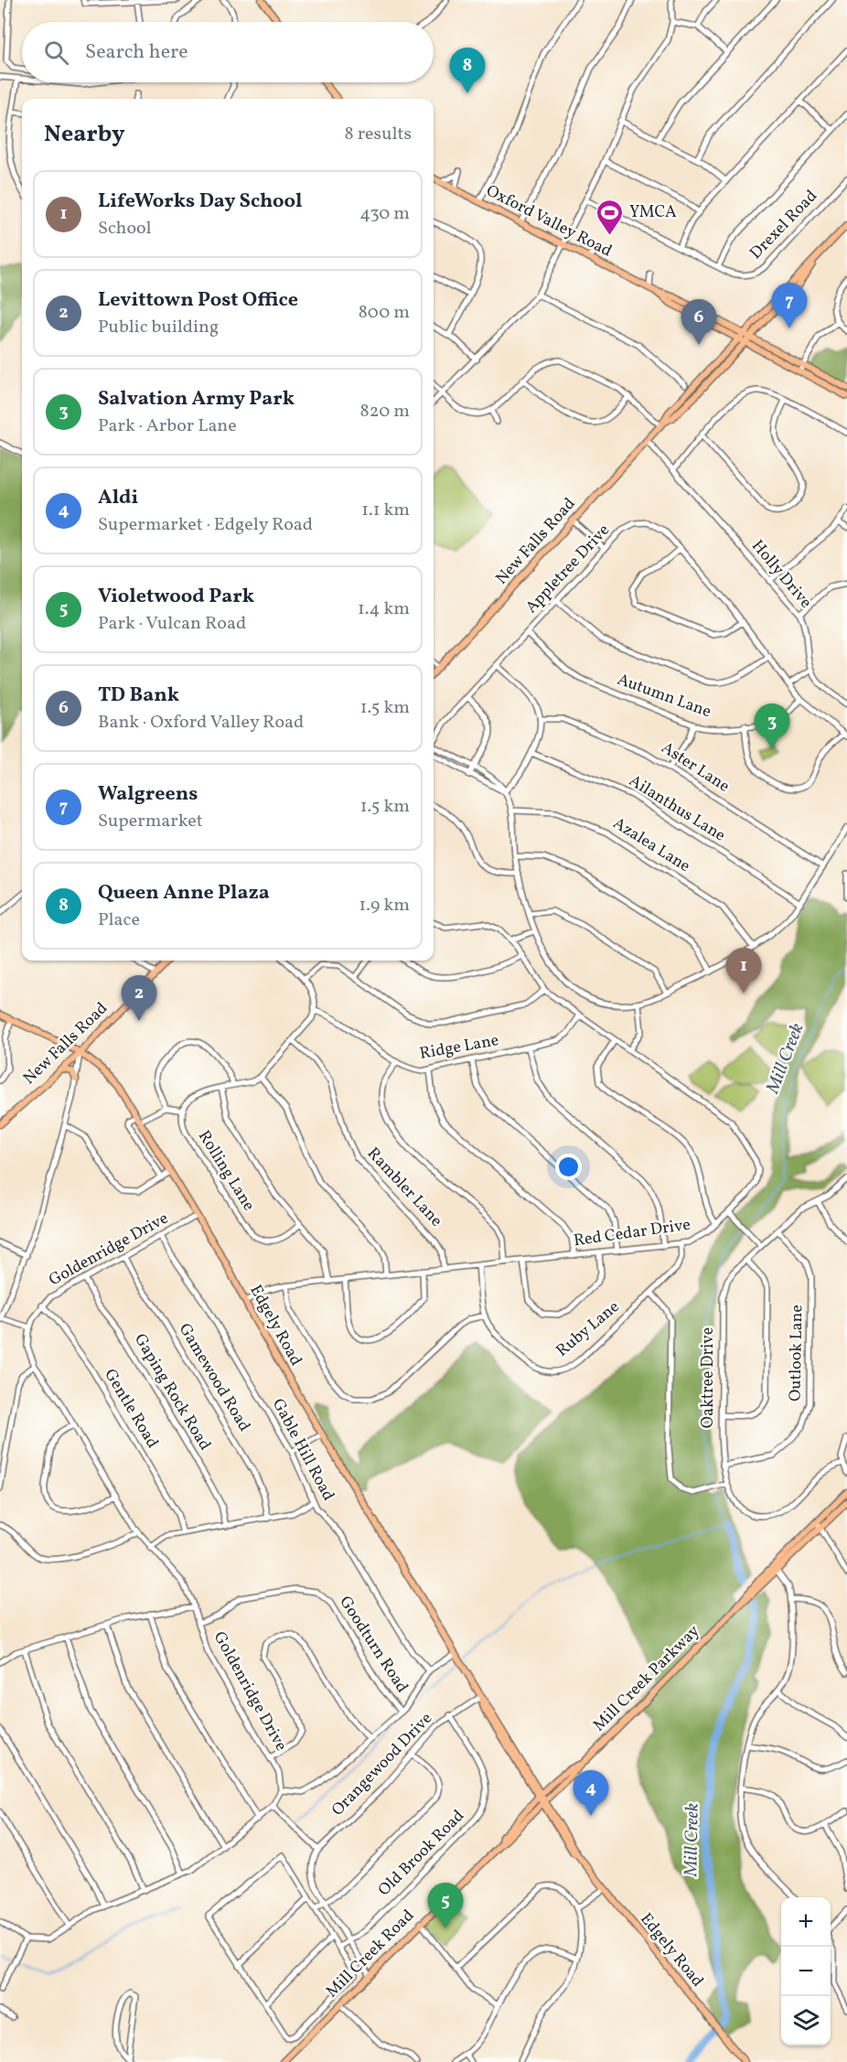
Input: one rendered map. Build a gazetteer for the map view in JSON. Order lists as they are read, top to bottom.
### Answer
{
  "streets": {
    "main road": [
      "Oxford Valley Road",
      "New Falls Road",
      "Edgely Road",
      "Mill Creek Parkway",
      "Mill Creek Road"
    ],
    "street": [
      "Drexel Road",
      "Appletree Drive",
      "Holly Drive",
      "Autumn Lane",
      "Aster Lane",
      "Ailanthus Lane",
      "Azalea Lane",
      "Ridge Lane",
      "Rolling Lane",
      "Rambler Lane",
      "Red Cedar Drive",
      "Goldenridge Drive",
      "Ruby Lane",
      "Outlook Lane",
      "Gamewood Road",
      "Oaktree Drive",
      "Gaping Rock Road",
      "Gentle Road",
      "Gable Hill Road",
      "Goodturn Road",
      "Orangewood Drive",
      "Old Brook Road"
    ]
  },
  "crossings": [
    ["Oxford Valley Road", "New Falls Road"],
    ["New Falls Road", "Holly Drive"],
    ["New Falls Road", "Edgely Road"],
    ["Appletree Drive", "Autumn Lane"],
    ["Appletree Drive", "Aster Lane"],
    ["Appletree Drive", "Ailanthus Lane"],
    ["Appletree Drive", "Azalea Lane"],
    ["Ridge Lane", "Red Cedar Drive"],
    ["Rambler Lane", "Red Cedar Drive"],
    ["Red Cedar Drive", "Edgely Road"],
    ["Red Cedar Drive", "Ruby Lane"],
    ["Goldenridge Drive", "Edgely Road"],
    ["Goldenridge Drive", "Gamewood Road"],
    ["Goldenridge Drive", "Gaping Rock Road"],
    ["Goldenridge Drive", "Gentle Road"],
    ["Goldenridge Drive", "Gable Hill Road"],
    ["Goldenridge Drive", "Goodturn Road"],
    ["Edgely Road", "Mill Creek Parkway"],
    ["Edgely Road", "Orangewood Drive"],
    ["Edgely Road", "Mill Creek Road"],
    ["Outlook Lane", "Oaktree Drive"],
    ["Mill Creek Parkway", "Mill Creek Road"],
    ["Orangewood Drive", "Old Brook Road"]
  ],
  "water": ["Mill Creek"],
  "places": {
    "sports": ["YMCA"]
  },
  "page": {
    "search": "Search here",
    "pins": [
      "8",
      "7",
      "6",
      "3",
      "1",
      "2",
      "4",
      "5"
    ],
    "heading": ["Nearby", "8 results"],
    "list": [
      {
        "mark": "1",
        "name": "LifeWorks Day School",
        "note": "School",
        "value": "430 m"
      },
      {
        "mark": "2",
        "name": "Levittown Post Office",
        "note": "Public building",
        "value": "800 m"
      },
      {
        "mark": "3",
        "name": "Salvation Army Park",
        "note": "Park · Arbor Lane",
        "value": "820 m"
      },
      {
        "mark": "4",
        "name": "Aldi",
        "note": "Supermarket · Edgely Road",
        "value": "1.1 km"
      },
      {
        "mark": "5",
        "name": "Violetwood Park",
        "note": "Park · Vulcan Road",
        "value": "1.4 km"
      },
      {
        "mark": "6",
        "name": "TD Bank",
        "note": "Bank · Oxford Valley Road",
        "value": "1.5 km"
      },
      {
        "mark": "7",
        "name": "Walgreens",
        "note": "Supermarket",
        "value": "1.5 km"
      },
      {
        "mark": "8",
        "name": "Queen Anne Plaza",
        "note": "Place",
        "value": "1.9 km"
      }
    ],
    "map_buttons": ["+", "−"]
  }
}
